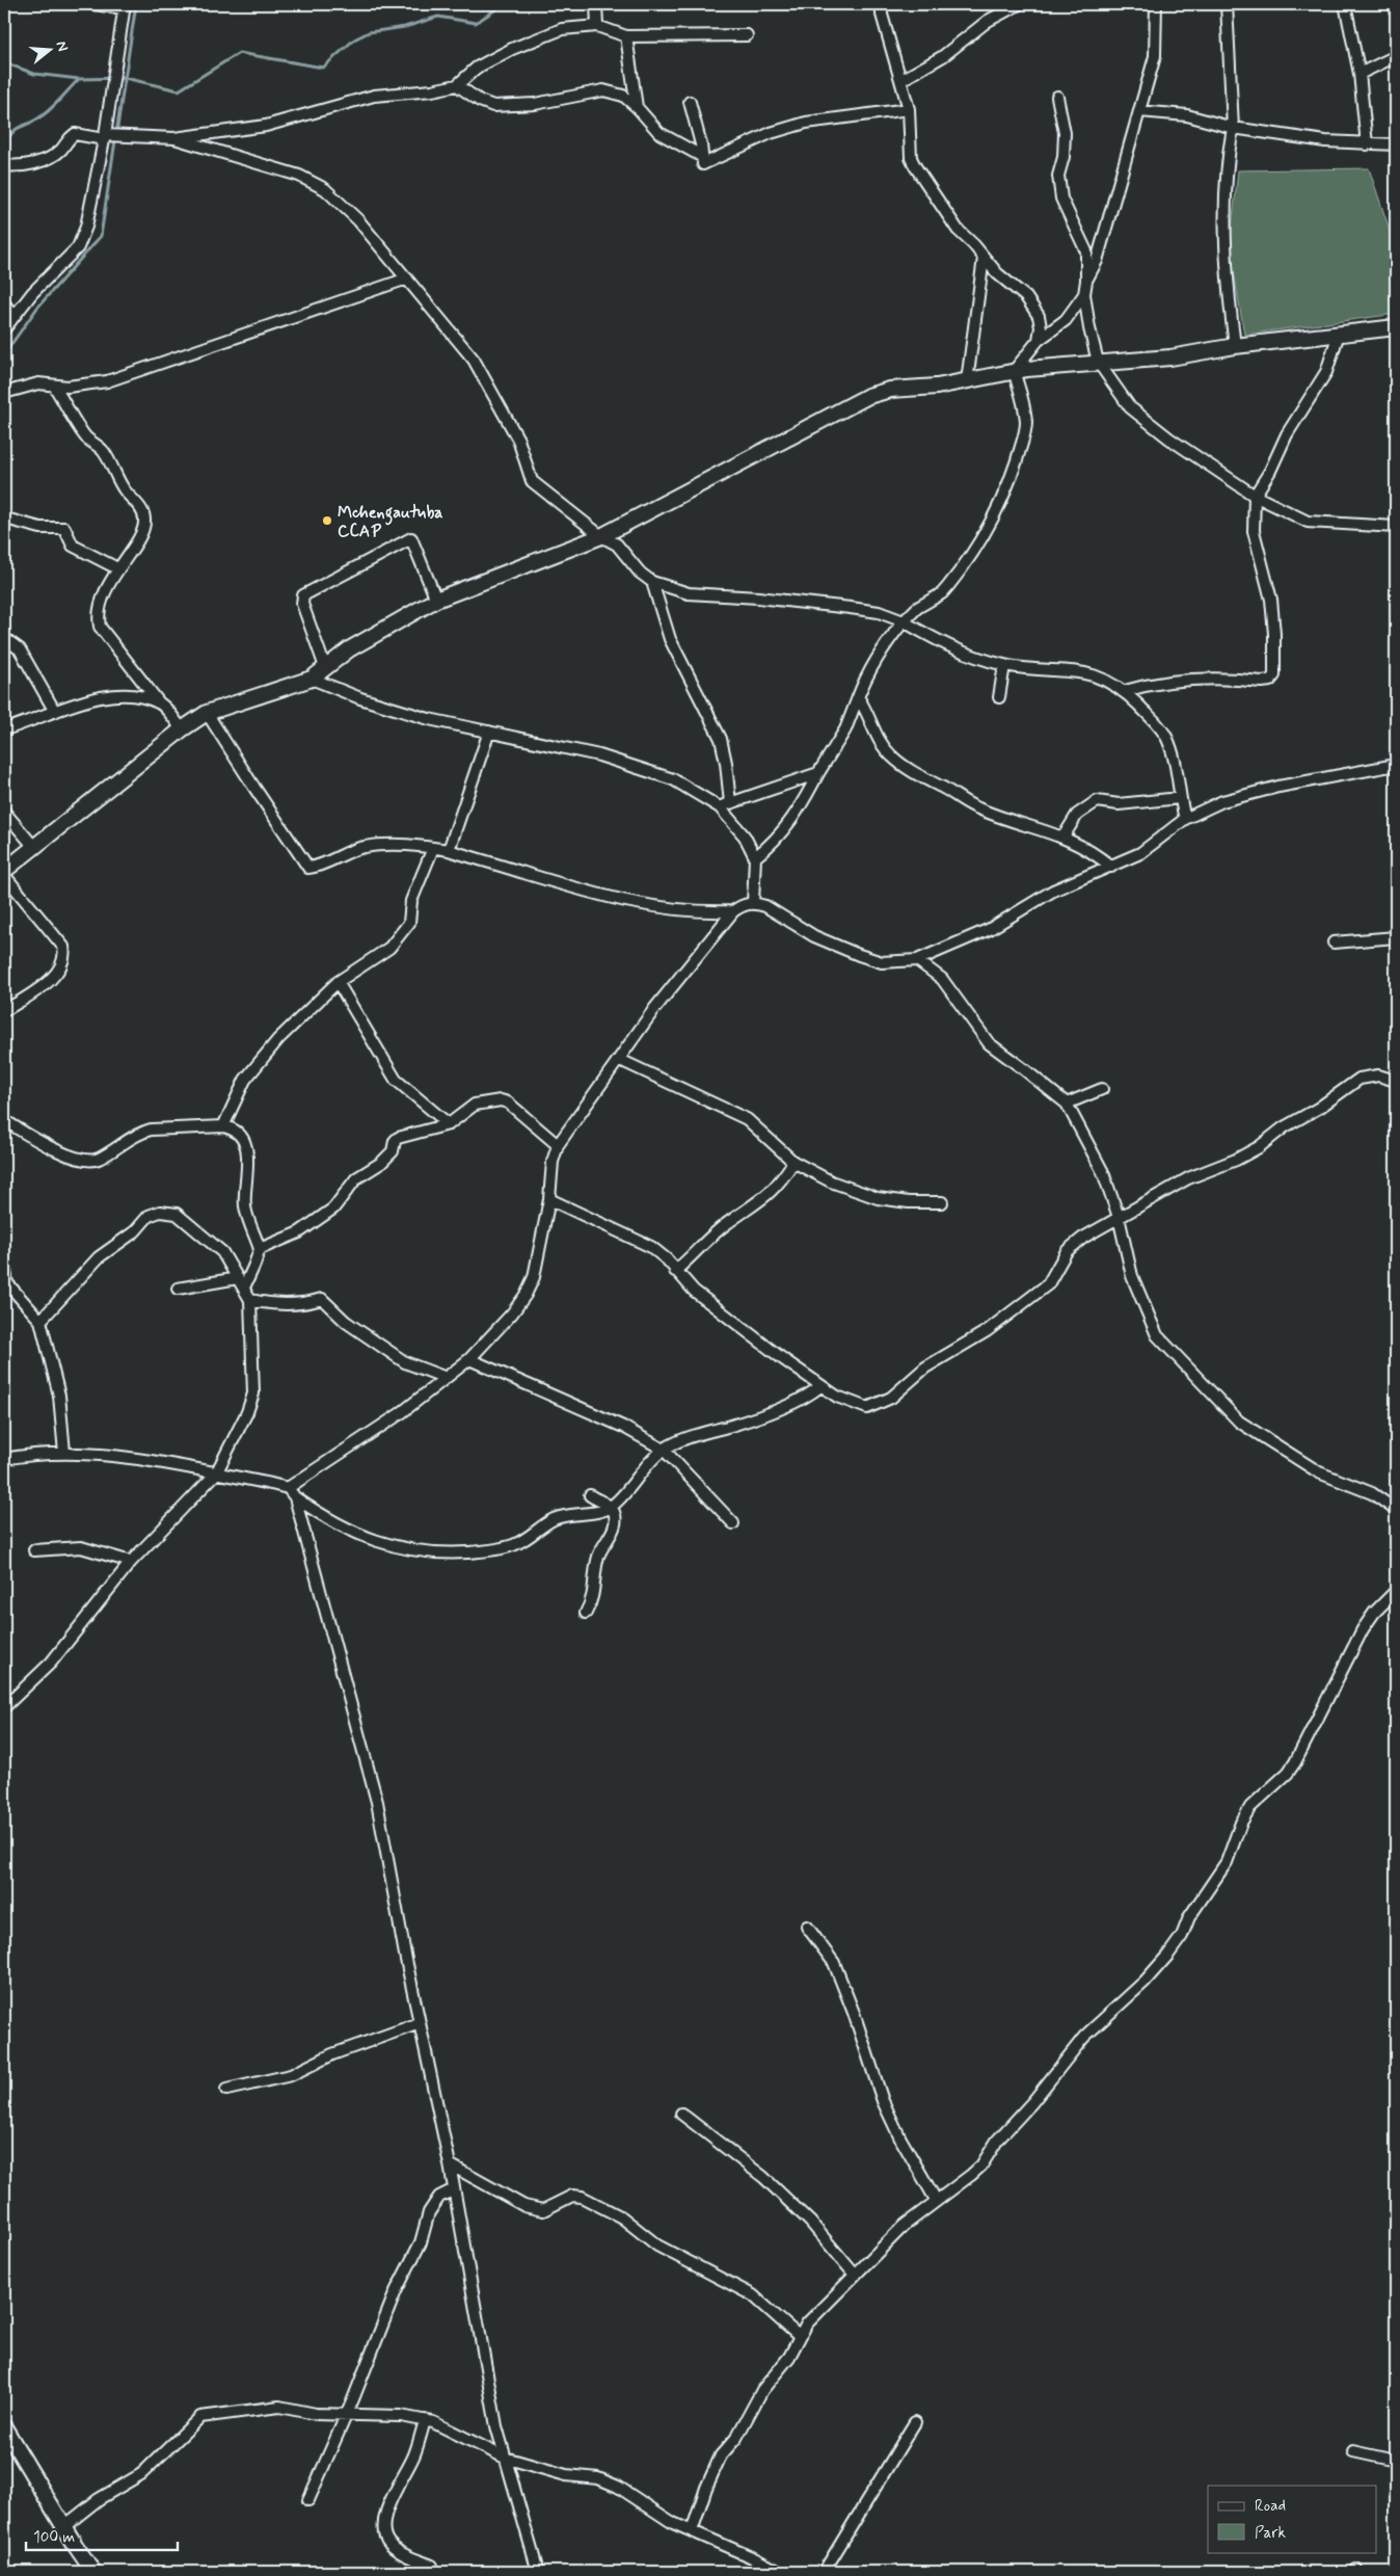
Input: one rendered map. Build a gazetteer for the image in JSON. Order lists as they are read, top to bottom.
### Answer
{
  "places": ["Mchengautuba CCAP"],
  "legend": ["Road", "Park"],
  "scale_bar": "100 m",
  "north": "right"
}
